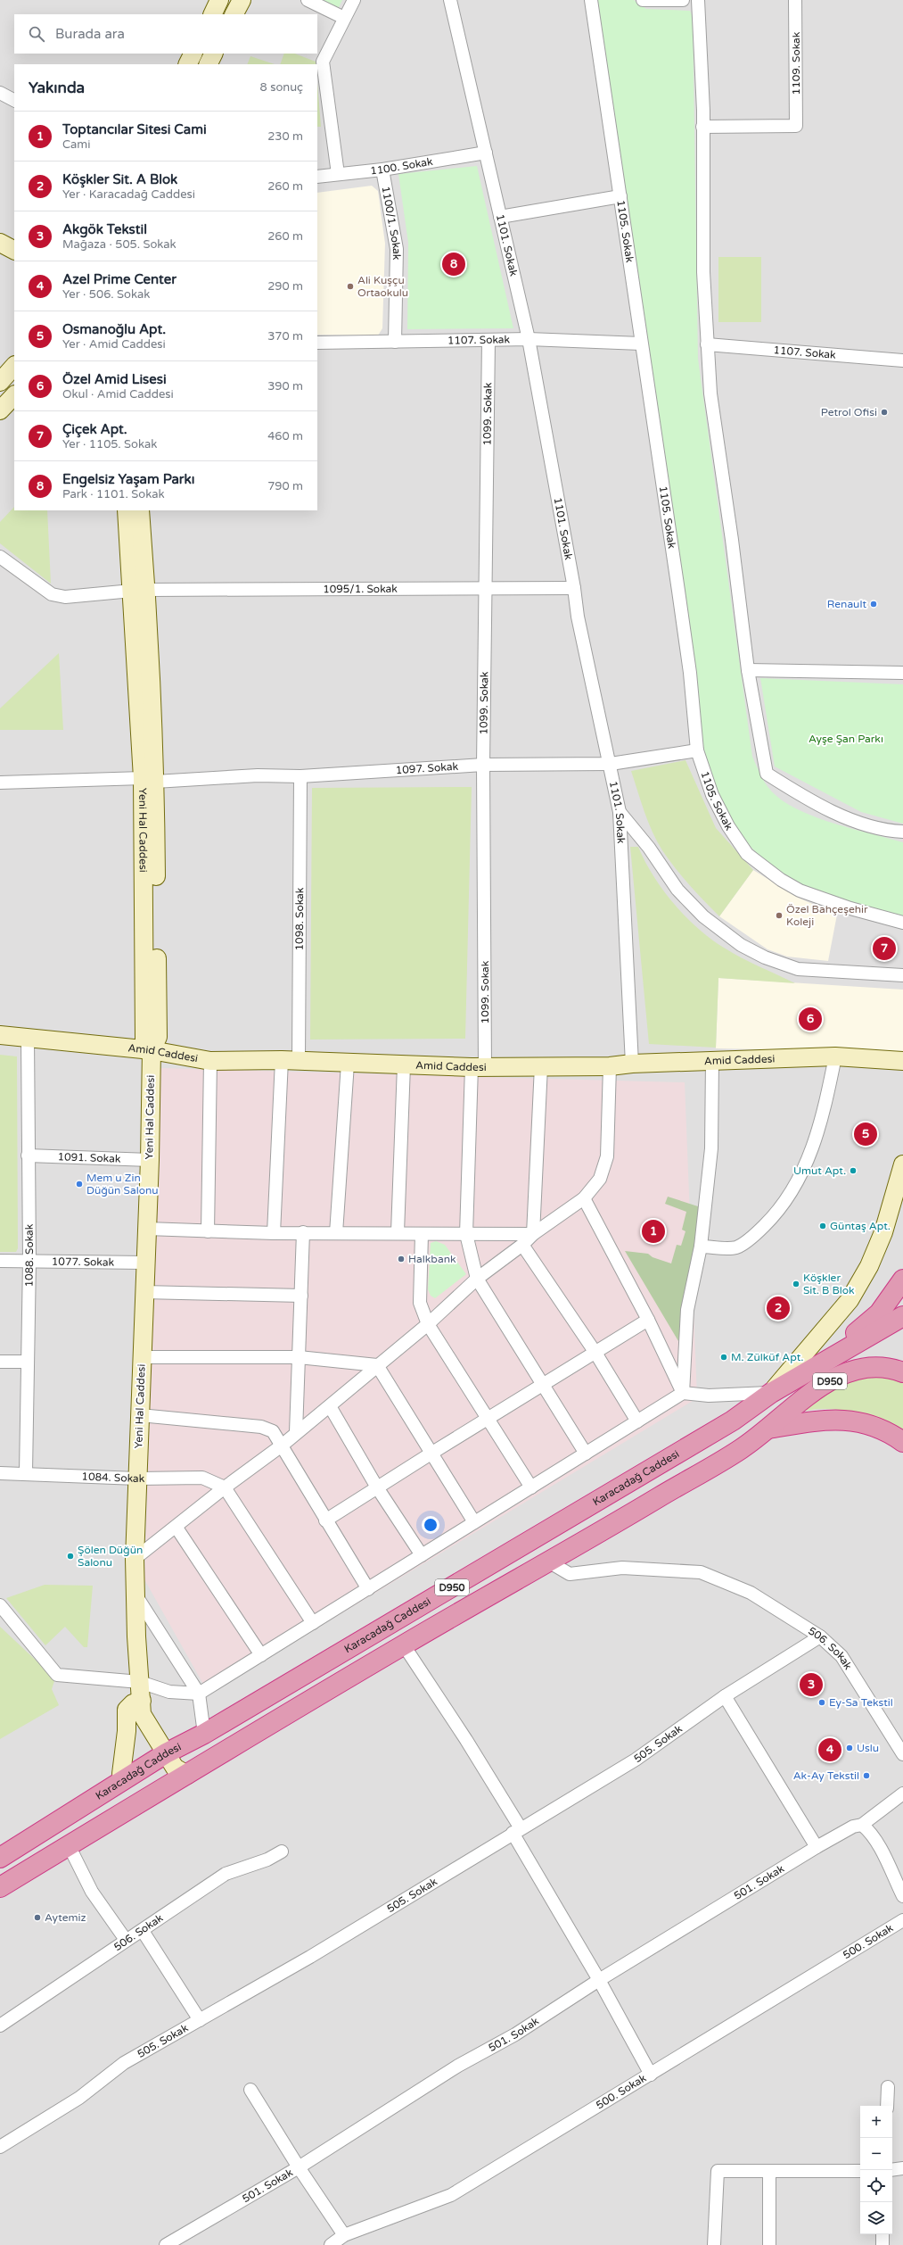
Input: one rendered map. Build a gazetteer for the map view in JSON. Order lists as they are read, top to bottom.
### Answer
{
  "streets": {
    "highway": ["D950", "Karacadağ Caddesi"],
    "street": [
      "1109. Sokak",
      "1100. Sokak",
      "1100/1. Sokak",
      "1105. Sokak",
      "1101. Sokak",
      "1107. Sokak",
      "1099. Sokak",
      "1095/1. Sokak",
      "1097. Sokak",
      "Yeni Hal Caddesi",
      "1098. Sokak",
      "Amid Caddesi",
      "1091. Sokak",
      "1088. Sokak",
      "1077. Sokak",
      "1084. Sokak",
      "506. Sokak",
      "505. Sokak",
      "501. Sokak",
      "500. Sokak"
    ]
  },
  "crossings": [
    ["1100. Sokak", "1100/1. Sokak"],
    ["1100. Sokak", "1101. Sokak"],
    ["1100/1. Sokak", "1107. Sokak"],
    ["1105. Sokak", "1107. Sokak"],
    ["1105. Sokak", "1097. Sokak"],
    ["1101. Sokak", "1107. Sokak"],
    ["1101. Sokak", "1095/1. Sokak"],
    ["1101. Sokak", "1097. Sokak"],
    ["1101. Sokak", "Amid Caddesi"],
    ["1107. Sokak", "1099. Sokak"],
    ["1099. Sokak", "1095/1. Sokak"],
    ["1099. Sokak", "1097. Sokak"],
    ["1099. Sokak", "Amid Caddesi"],
    ["1095/1. Sokak", "Yeni Hal Caddesi"],
    ["1097. Sokak", "Yeni Hal Caddesi"],
    ["1097. Sokak", "1098. Sokak"],
    ["Yeni Hal Caddesi", "Amid Caddesi"],
    ["Yeni Hal Caddesi", "1091. Sokak"],
    ["Yeni Hal Caddesi", "1077. Sokak"],
    ["Yeni Hal Caddesi", "D950"],
    ["Yeni Hal Caddesi", "1084. Sokak"],
    ["Yeni Hal Caddesi", "Karacadağ Caddesi"],
    ["1098. Sokak", "Amid Caddesi"],
    ["Amid Caddesi", "1088. Sokak"],
    ["1091. Sokak", "1088. Sokak"],
    ["1088. Sokak", "1077. Sokak"],
    ["1088. Sokak", "1084. Sokak"],
    ["D950", "506. Sokak"],
    ["506. Sokak", "505. Sokak"]
  ],
  "parks": ["Ayşe Şan Parkı"],
  "places": [
    "Ali Kuşçu Ortaokulu",
    "Petrol Ofisi",
    "Renault",
    "Özel Bahçeşehir Koleji",
    "Umut Apt.",
    "Mem u Zin Düğün Salonu",
    "Güntaş Apt.",
    "Halkbank",
    "Köşkler Sit. B Blok",
    "M. Zülküf Apt.",
    "Şölen Düğün Salonu",
    "Ey-Sa Tekstil",
    "Uslu",
    "Ak-Ay Tekstil",
    "Aytemiz"
  ],
  "page": {
    "search": "Burada ara",
    "heading": ["Yakında", "8 sonuç"],
    "list": [
      {
        "mark": "1",
        "name": "Toptancılar Sitesi Cami",
        "note": "Cami",
        "value": "230 m"
      },
      {
        "mark": "2",
        "name": "Köşkler Sit. A Blok",
        "note": "Yer · Karacadağ Caddesi",
        "value": "260 m"
      },
      {
        "mark": "3",
        "name": "Akgök Tekstil",
        "note": "Mağaza · 505. Sokak",
        "value": "260 m"
      },
      {
        "mark": "4",
        "name": "Azel Prime Center",
        "note": "Yer · 506. Sokak",
        "value": "290 m"
      },
      {
        "mark": "5",
        "name": "Osmanoğlu Apt.",
        "note": "Yer · Amid Caddesi",
        "value": "370 m"
      },
      {
        "mark": "6",
        "name": "Özel Amid Lisesi",
        "note": "Okul · Amid Caddesi",
        "value": "390 m"
      },
      {
        "mark": "7",
        "name": "Çiçek Apt.",
        "note": "Yer · 1105. Sokak",
        "value": "460 m"
      },
      {
        "mark": "8",
        "name": "Engelsiz Yaşam Parkı",
        "note": "Park · 1101. Sokak",
        "value": "790 m"
      }
    ],
    "pins": [
      "8",
      "7",
      "6",
      "5",
      "1",
      "2",
      "3",
      "4"
    ],
    "map_buttons": ["+", "−"]
  }
}
